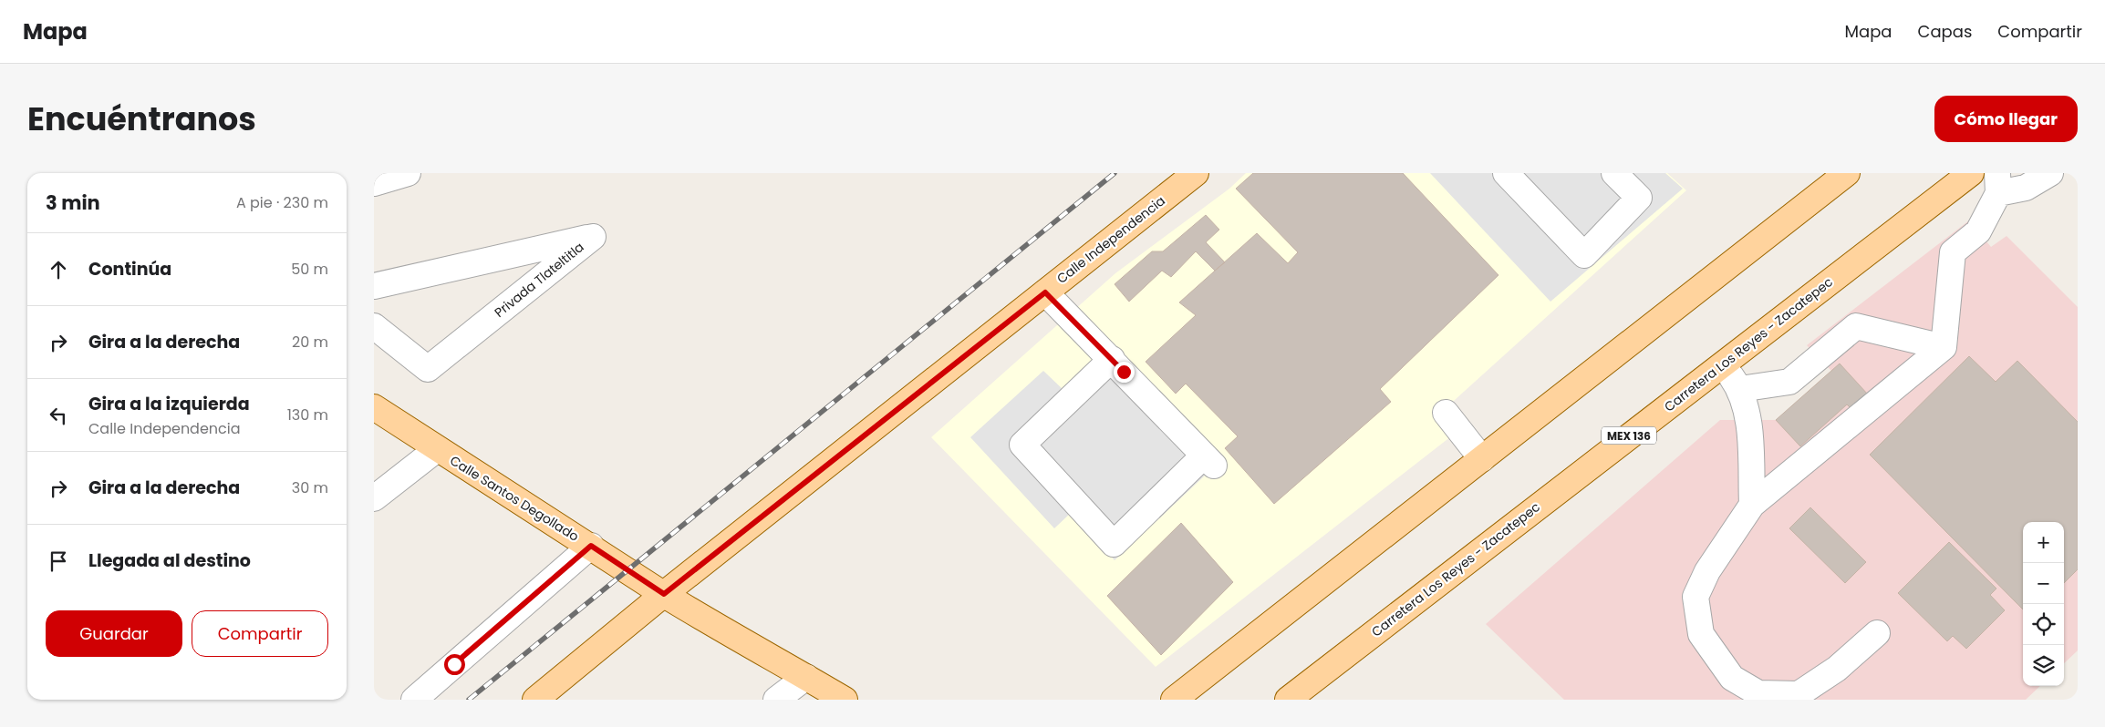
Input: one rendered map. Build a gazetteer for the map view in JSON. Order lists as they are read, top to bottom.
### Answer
{
  "streets": {
    "main road": [
      "Calle Independencia",
      "Carretera Los Reyes - Zacatepec",
      "MEX 136",
      "Calle Santos Degollado"
    ],
    "street": ["Privada Tlateltitla"]
  },
  "crossings": [
    ["Calle Independencia", "Calle Santos Degollado"]
  ],
  "page": {
    "header": "Mapa",
    "nav": ["Mapa", "Capas", "Compartir"],
    "title": "Encuéntranos",
    "buttons": [
      "Cómo llegar",
      ["Guardar", "Compartir"]
    ],
    "heading": ["3 min", "A pie · 230 m"],
    "list": [
      ["Continúa", "50 m"],
      ["Gira a la derecha", "20 m"],
      ["Gira a la izquierda", "Calle Independencia", "130 m"],
      ["Gira a la derecha", "30 m"],
      "Llegada al destino"
    ],
    "map_buttons": ["+", "−"]
  }
}
